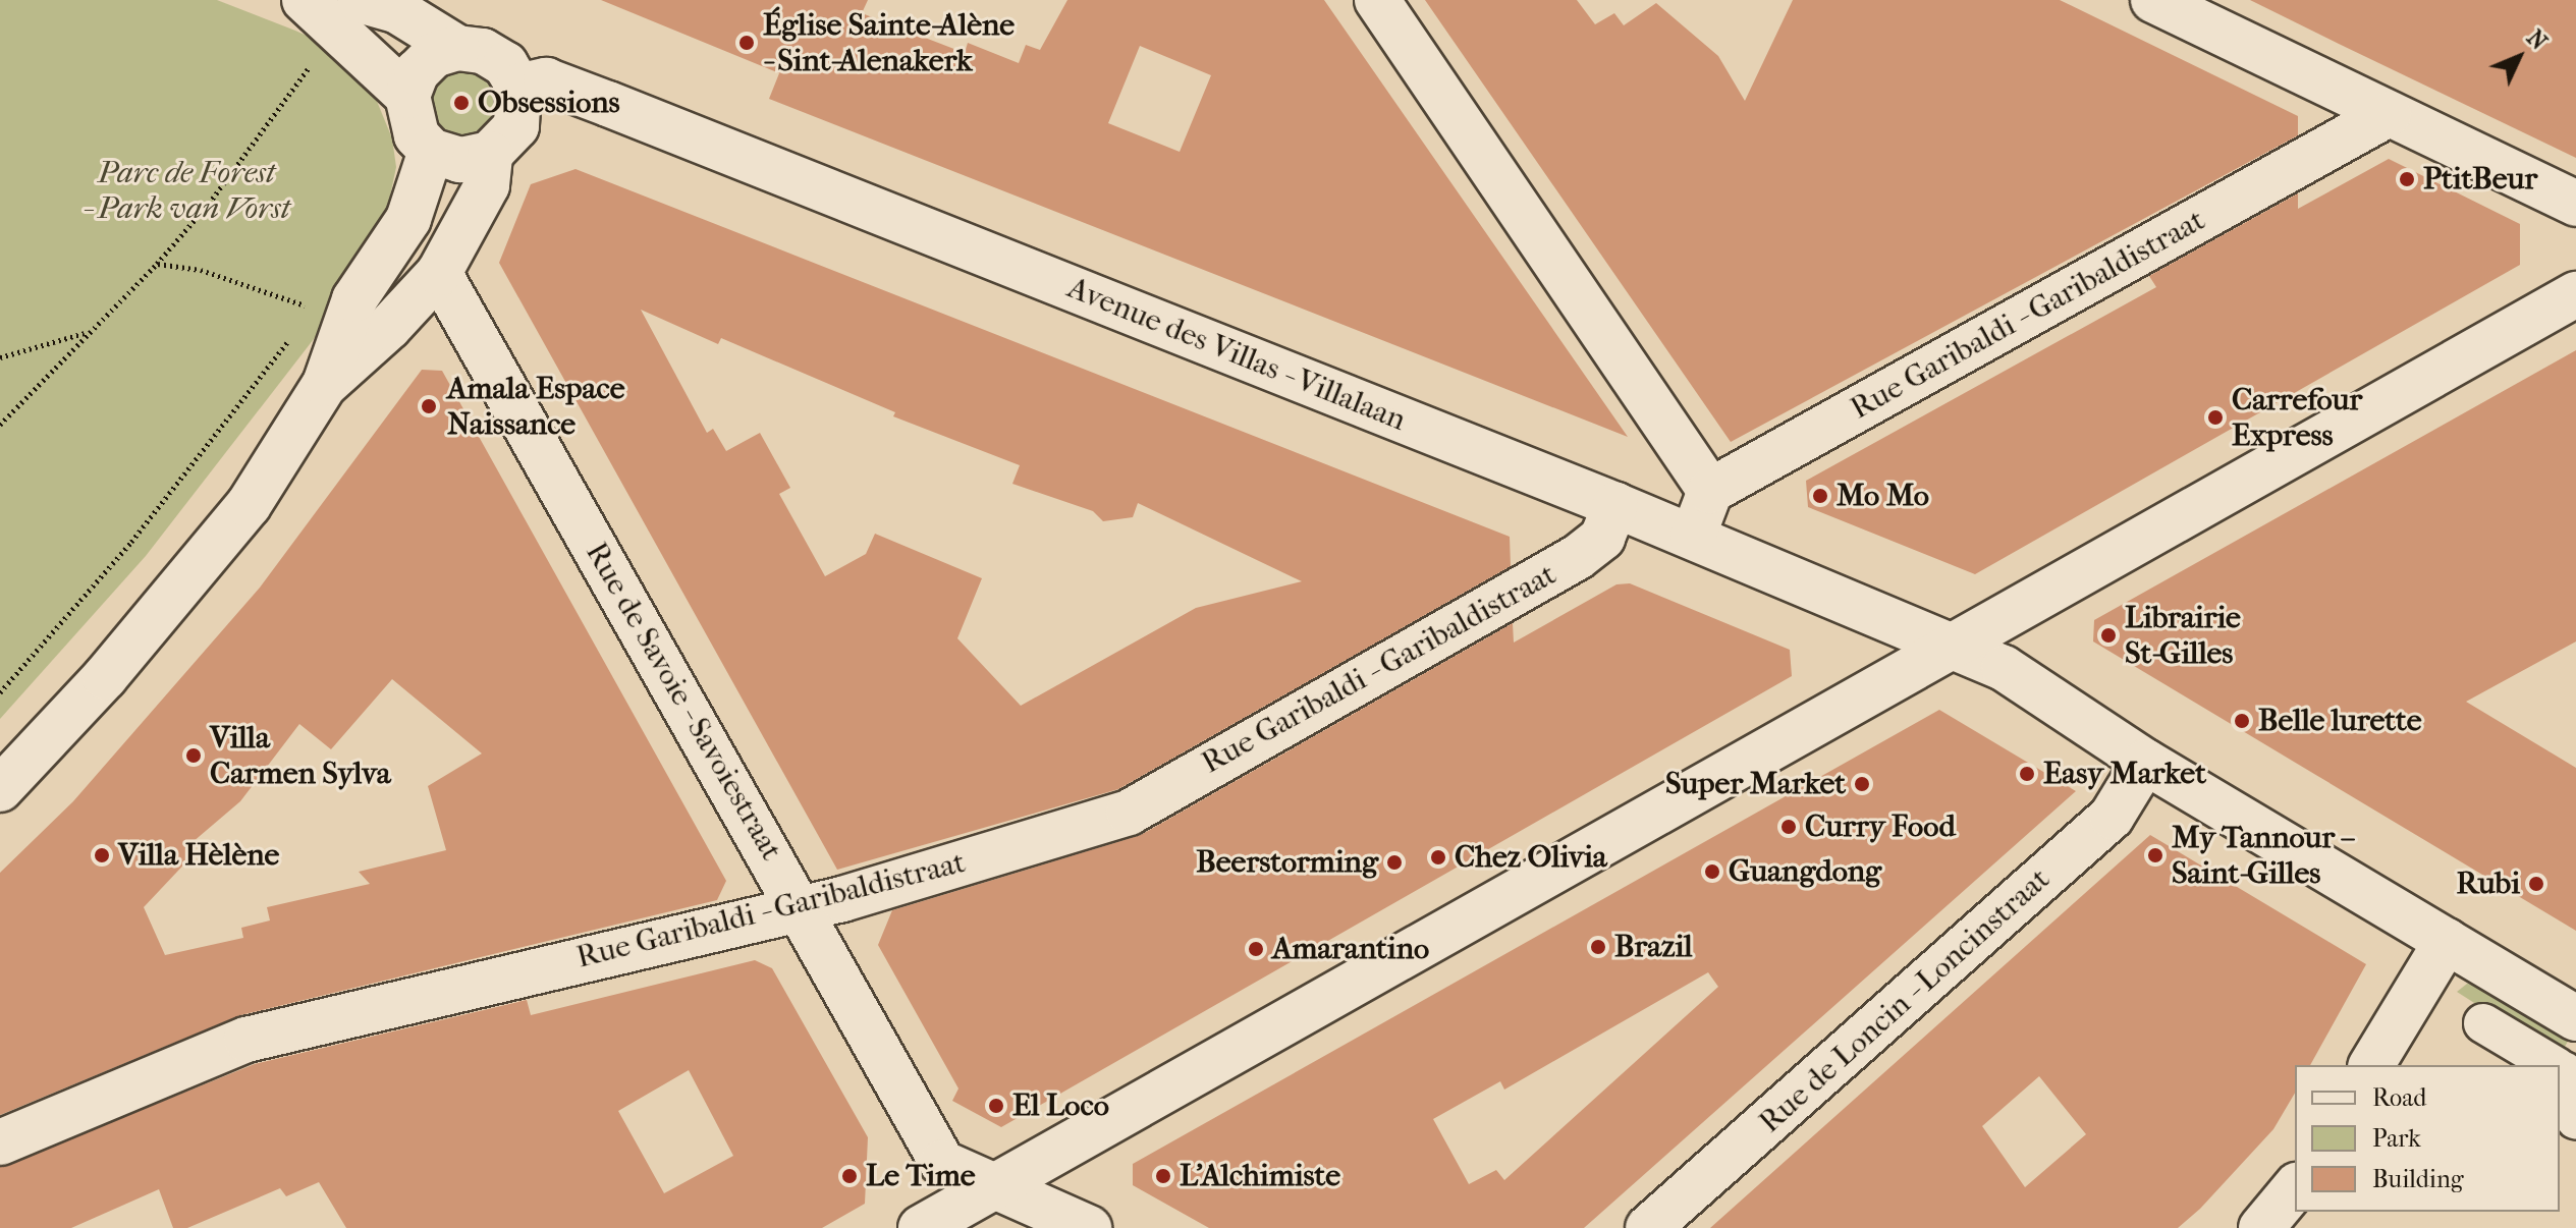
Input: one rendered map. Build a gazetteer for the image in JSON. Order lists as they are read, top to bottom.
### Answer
{
  "streets": {
    "street": [
      "Rue Garibaldi - Garibaldistraat",
      "Avenue des Villas - Villalaan",
      "Rue de Savoie - Savoiestraat",
      "Rue de Loncin - Loncinstraat"
    ]
  },
  "crossings": [
    ["Rue Garibaldi - Garibaldistraat", "Avenue des Villas - Villalaan"],
    ["Rue Garibaldi - Garibaldistraat", "Rue de Savoie - Savoiestraat"],
    ["Avenue des Villas - Villalaan", "Rue de Loncin - Loncinstraat"]
  ],
  "parks": ["Parc de Forest - Park van Vorst"],
  "places": [
    "Église Sainte-Alène - Sint-Alenakerk",
    "Obsessions",
    "PtitBeur",
    "Amala Espace Naissance",
    "Carrefour Express",
    "Mo Mo",
    "Librairie St-Gilles",
    "Belle lurette",
    "Villa Carmen Sylva",
    "Easy Market",
    "Super Market",
    "Curry Food",
    "Villa Hèlène",
    "My Tannour – Saint-Gilles",
    "Chez Olivia",
    "Beerstorming",
    "Guangdong",
    "Rubi",
    "Brazil",
    "Amarantino",
    "El Loco",
    "Le Time",
    "L’Alchimiste"
  ],
  "legend": ["Road", "Park", "Building"],
  "north": "top right"
}
